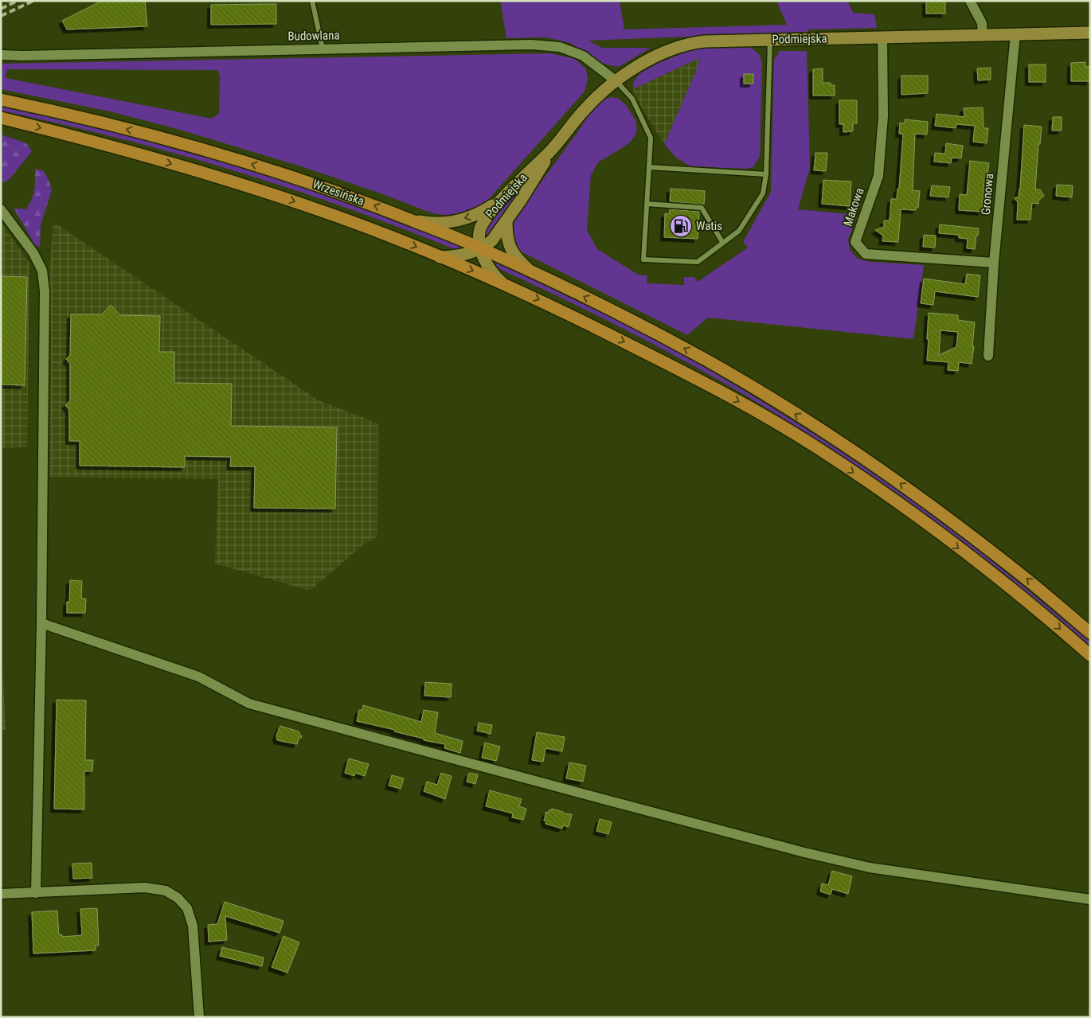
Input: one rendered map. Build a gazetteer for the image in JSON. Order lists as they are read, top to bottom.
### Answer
{
  "streets": {
    "main road": ["Wrzesińska"],
    "street": [
      "Budowlana",
      "Podmiejska",
      "Gronowa",
      "Makowa"
    ]
  },
  "crossings": [
    ["Budowlana", "Podmiejska"],
    ["Podmiejska", "Wrzesińska"],
    ["Podmiejska", "Gronowa"],
    ["Podmiejska", "Makowa"],
    ["Gronowa", "Makowa"]
  ],
  "places": {
    "fuel station": ["Watis"]
  }
}
